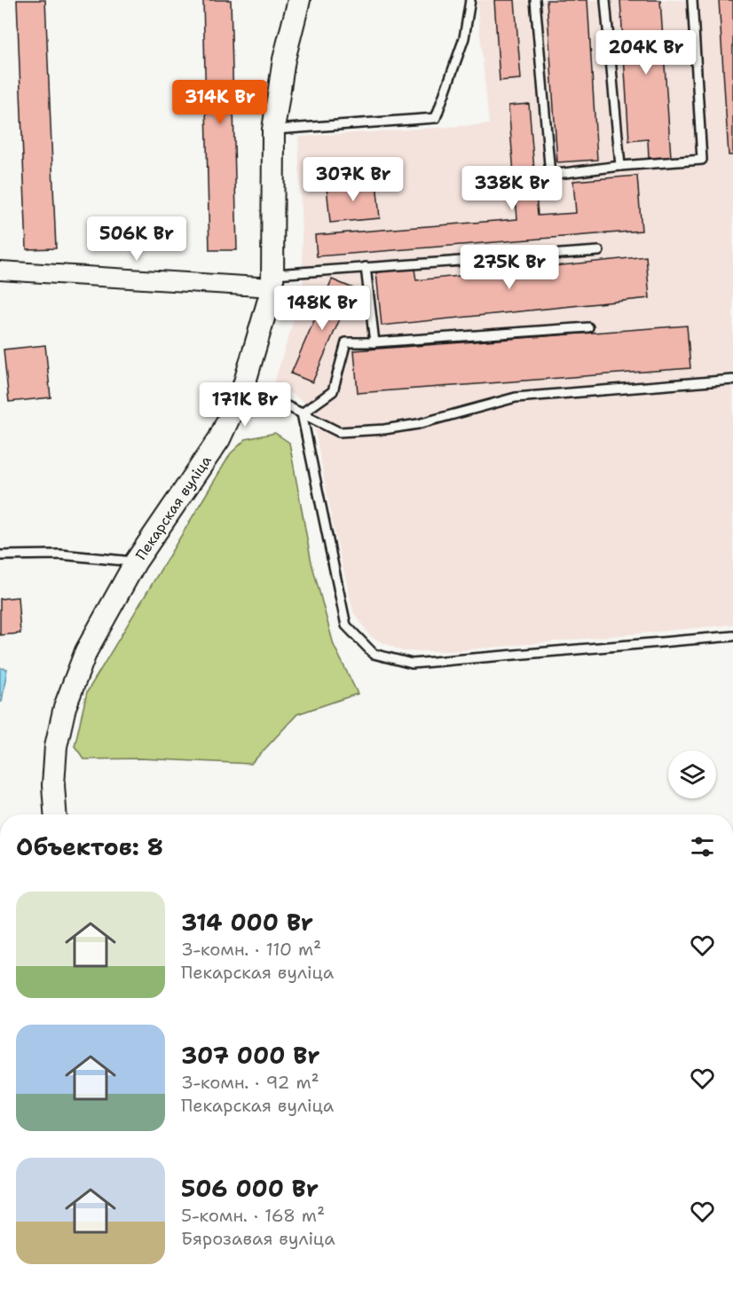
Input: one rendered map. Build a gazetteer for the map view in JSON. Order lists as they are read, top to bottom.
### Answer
{
  "streets": {
    "street": ["Пекарская вуліца"]
  },
  "page": {
    "price": [
      "204K Br",
      "314K Br",
      "307K Br",
      "338K Br",
      "506K Br",
      "275K Br",
      "148K Br",
      "171K Br"
    ],
    "heading": "Объектов: 8",
    "list": [
      {
        "name": "314 000 Br",
        "note": "3-комн. · 110 m² · Пекарская вуліца"
      },
      {
        "name": "307 000 Br",
        "note": "3-комн. · 92 m² · Пекарская вуліца"
      },
      {
        "name": "506 000 Br",
        "note": "5-комн. · 168 m² · Бярозавая вуліца"
      }
    ]
  }
}
